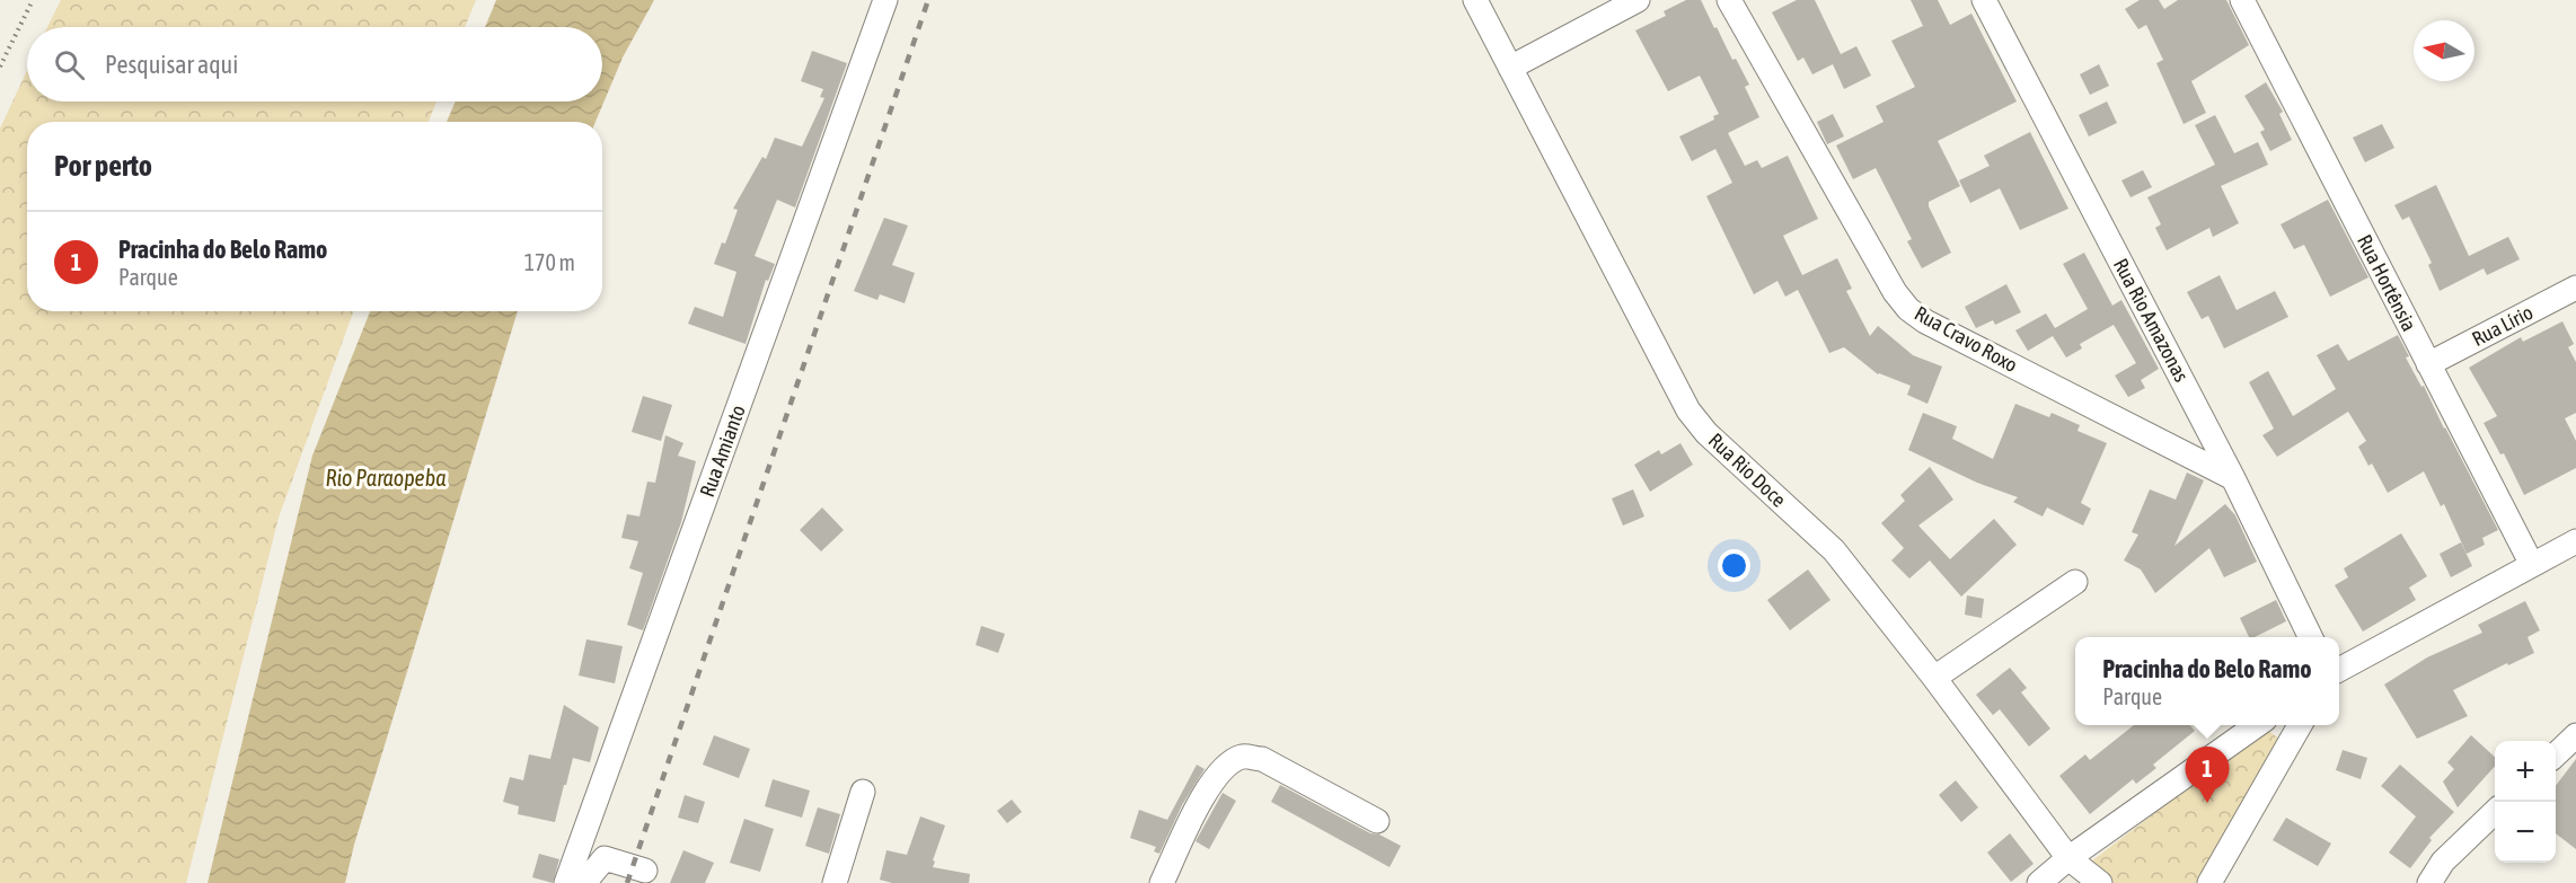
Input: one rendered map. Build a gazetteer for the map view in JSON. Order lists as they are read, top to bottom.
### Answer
{
  "streets": {
    "street": [
      "Rua Hortênsia",
      "Rua Rio Amazonas",
      "Rua Lírio",
      "Rua Cravo Roxo",
      "Rua Amianto",
      "Rua Rio Doce"
    ]
  },
  "crossings": [
    ["Rua Hortênsia", "Rua Lírio"],
    ["Rua Rio Amazonas", "Rua Cravo Roxo"]
  ],
  "water": ["Rio Paraopeba"],
  "north": "left",
  "page": {
    "search": "Pesquisar aqui",
    "heading": "Por perto",
    "list": [
      {
        "mark": "1",
        "name": "Pracinha do Belo Ramo",
        "note": "Parque",
        "value": "170 m"
      }
    ],
    "popup": ["Pracinha do Belo Ramo", "Parque"],
    "map_buttons": ["+", "−"],
    "pins": "1"
  }
}
